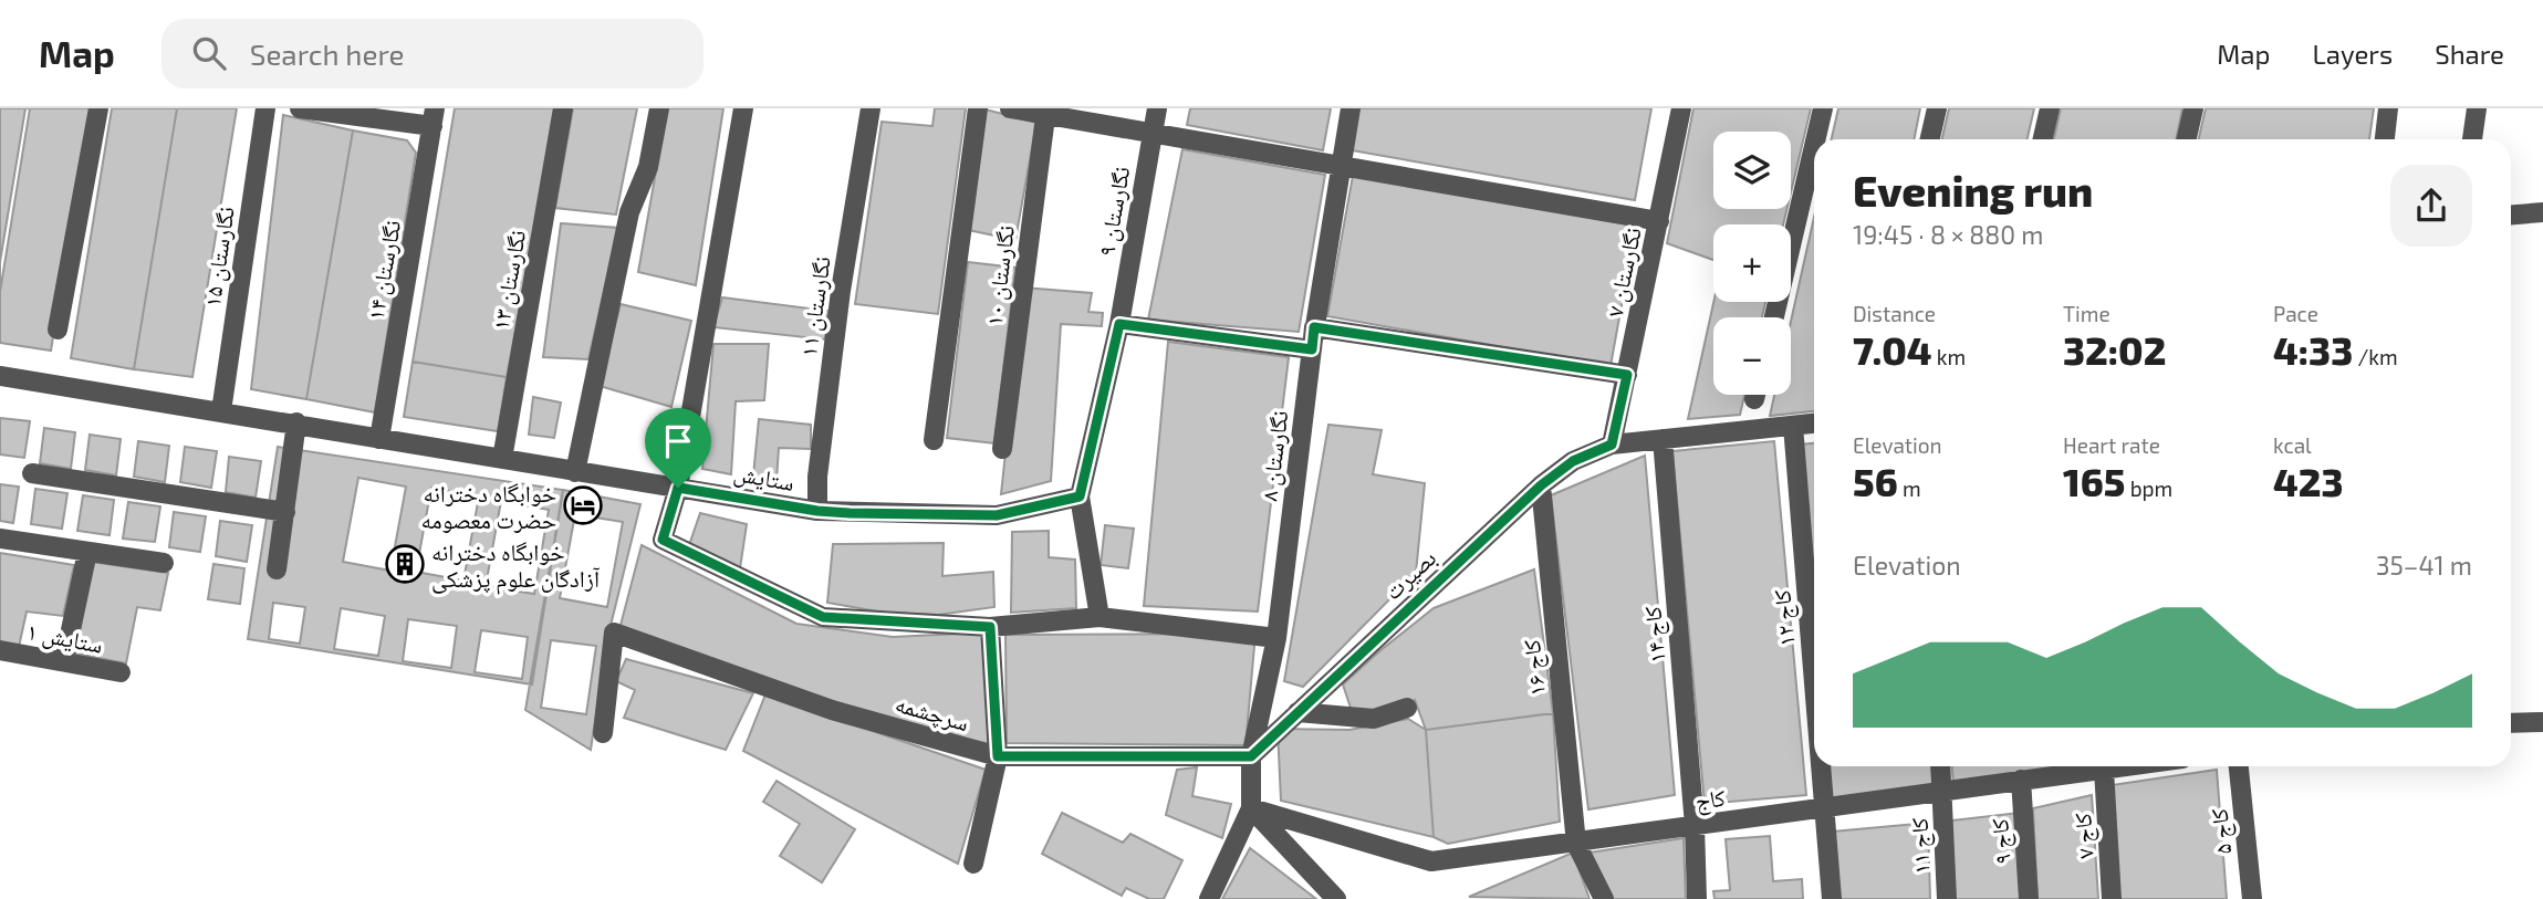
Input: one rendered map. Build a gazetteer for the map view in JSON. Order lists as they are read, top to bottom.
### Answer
{
  "streets": {
    "street": [
      "نگارستان ۹",
      "نگارستان ۱۵",
      "نگارستان ۱۴",
      "نگارستان ۷",
      "نگارستان ۱۰",
      "نگارستان ۱۳",
      "نگارستان ۱۱",
      "نگارستان ۸",
      "ستایش",
      "بصیرت",
      "کاج ۱۲",
      "کاج ۱۴",
      "ستایش ۱",
      "کاج ۱۶",
      "سرچشمه",
      "کاج",
      "کاج ۵",
      "کاج ۷",
      "کاج ۹",
      "کاج ۱۱"
    ]
  },
  "crossings": [
    ["نگارستان ۱۵", "ستایش"],
    ["نگارستان ۱۴", "ستایش"],
    ["نگارستان ۷", "بصیرت"],
    ["نگارستان ۱۳", "ستایش"],
    ["نگارستان ۱۱", "ستایش"],
    ["نگارستان ۸", "بصیرت"],
    ["نگارستان ۸", "سرچشمه"],
    ["نگارستان ۸", "کاج"],
    ["بصیرت", "کاج ۱۲"],
    ["بصیرت", "کاج ۱۴"],
    ["بصیرت", "کاج ۱۶"],
    ["بصیرت", "سرچشمه"],
    ["کاج ۱۲", "کاج"],
    ["کاج ۱۴", "کاج"],
    ["کاج ۱۶", "کاج"],
    ["کاج", "کاج ۷"],
    ["کاج", "کاج ۹"],
    ["کاج", "کاج ۱۱"]
  ],
  "places": {
    "hotel": ["خوابگاه دخترانه حضرت معصومه"],
    "building": ["خوابگاه دخترانه آزادگان علوم پزشکی"]
  },
  "page": {
    "header": "Map",
    "search": "Search here",
    "nav": ["Map", "Layers", "Share"],
    "map_buttons": ["+", "−"],
    "heading": ["Evening run", "19:45 · 8 × 880 m"],
    "stats": [
      ["Distance", "7.04 km"],
      ["Time", "32:02"],
      ["Pace", "4:33 /km"],
      ["Elevation", "56 m"],
      ["Heart rate", "165 bpm"],
      ["kcal", "423"]
    ],
    "chart": ["Elevation", "35–41 m"]
  }
}
